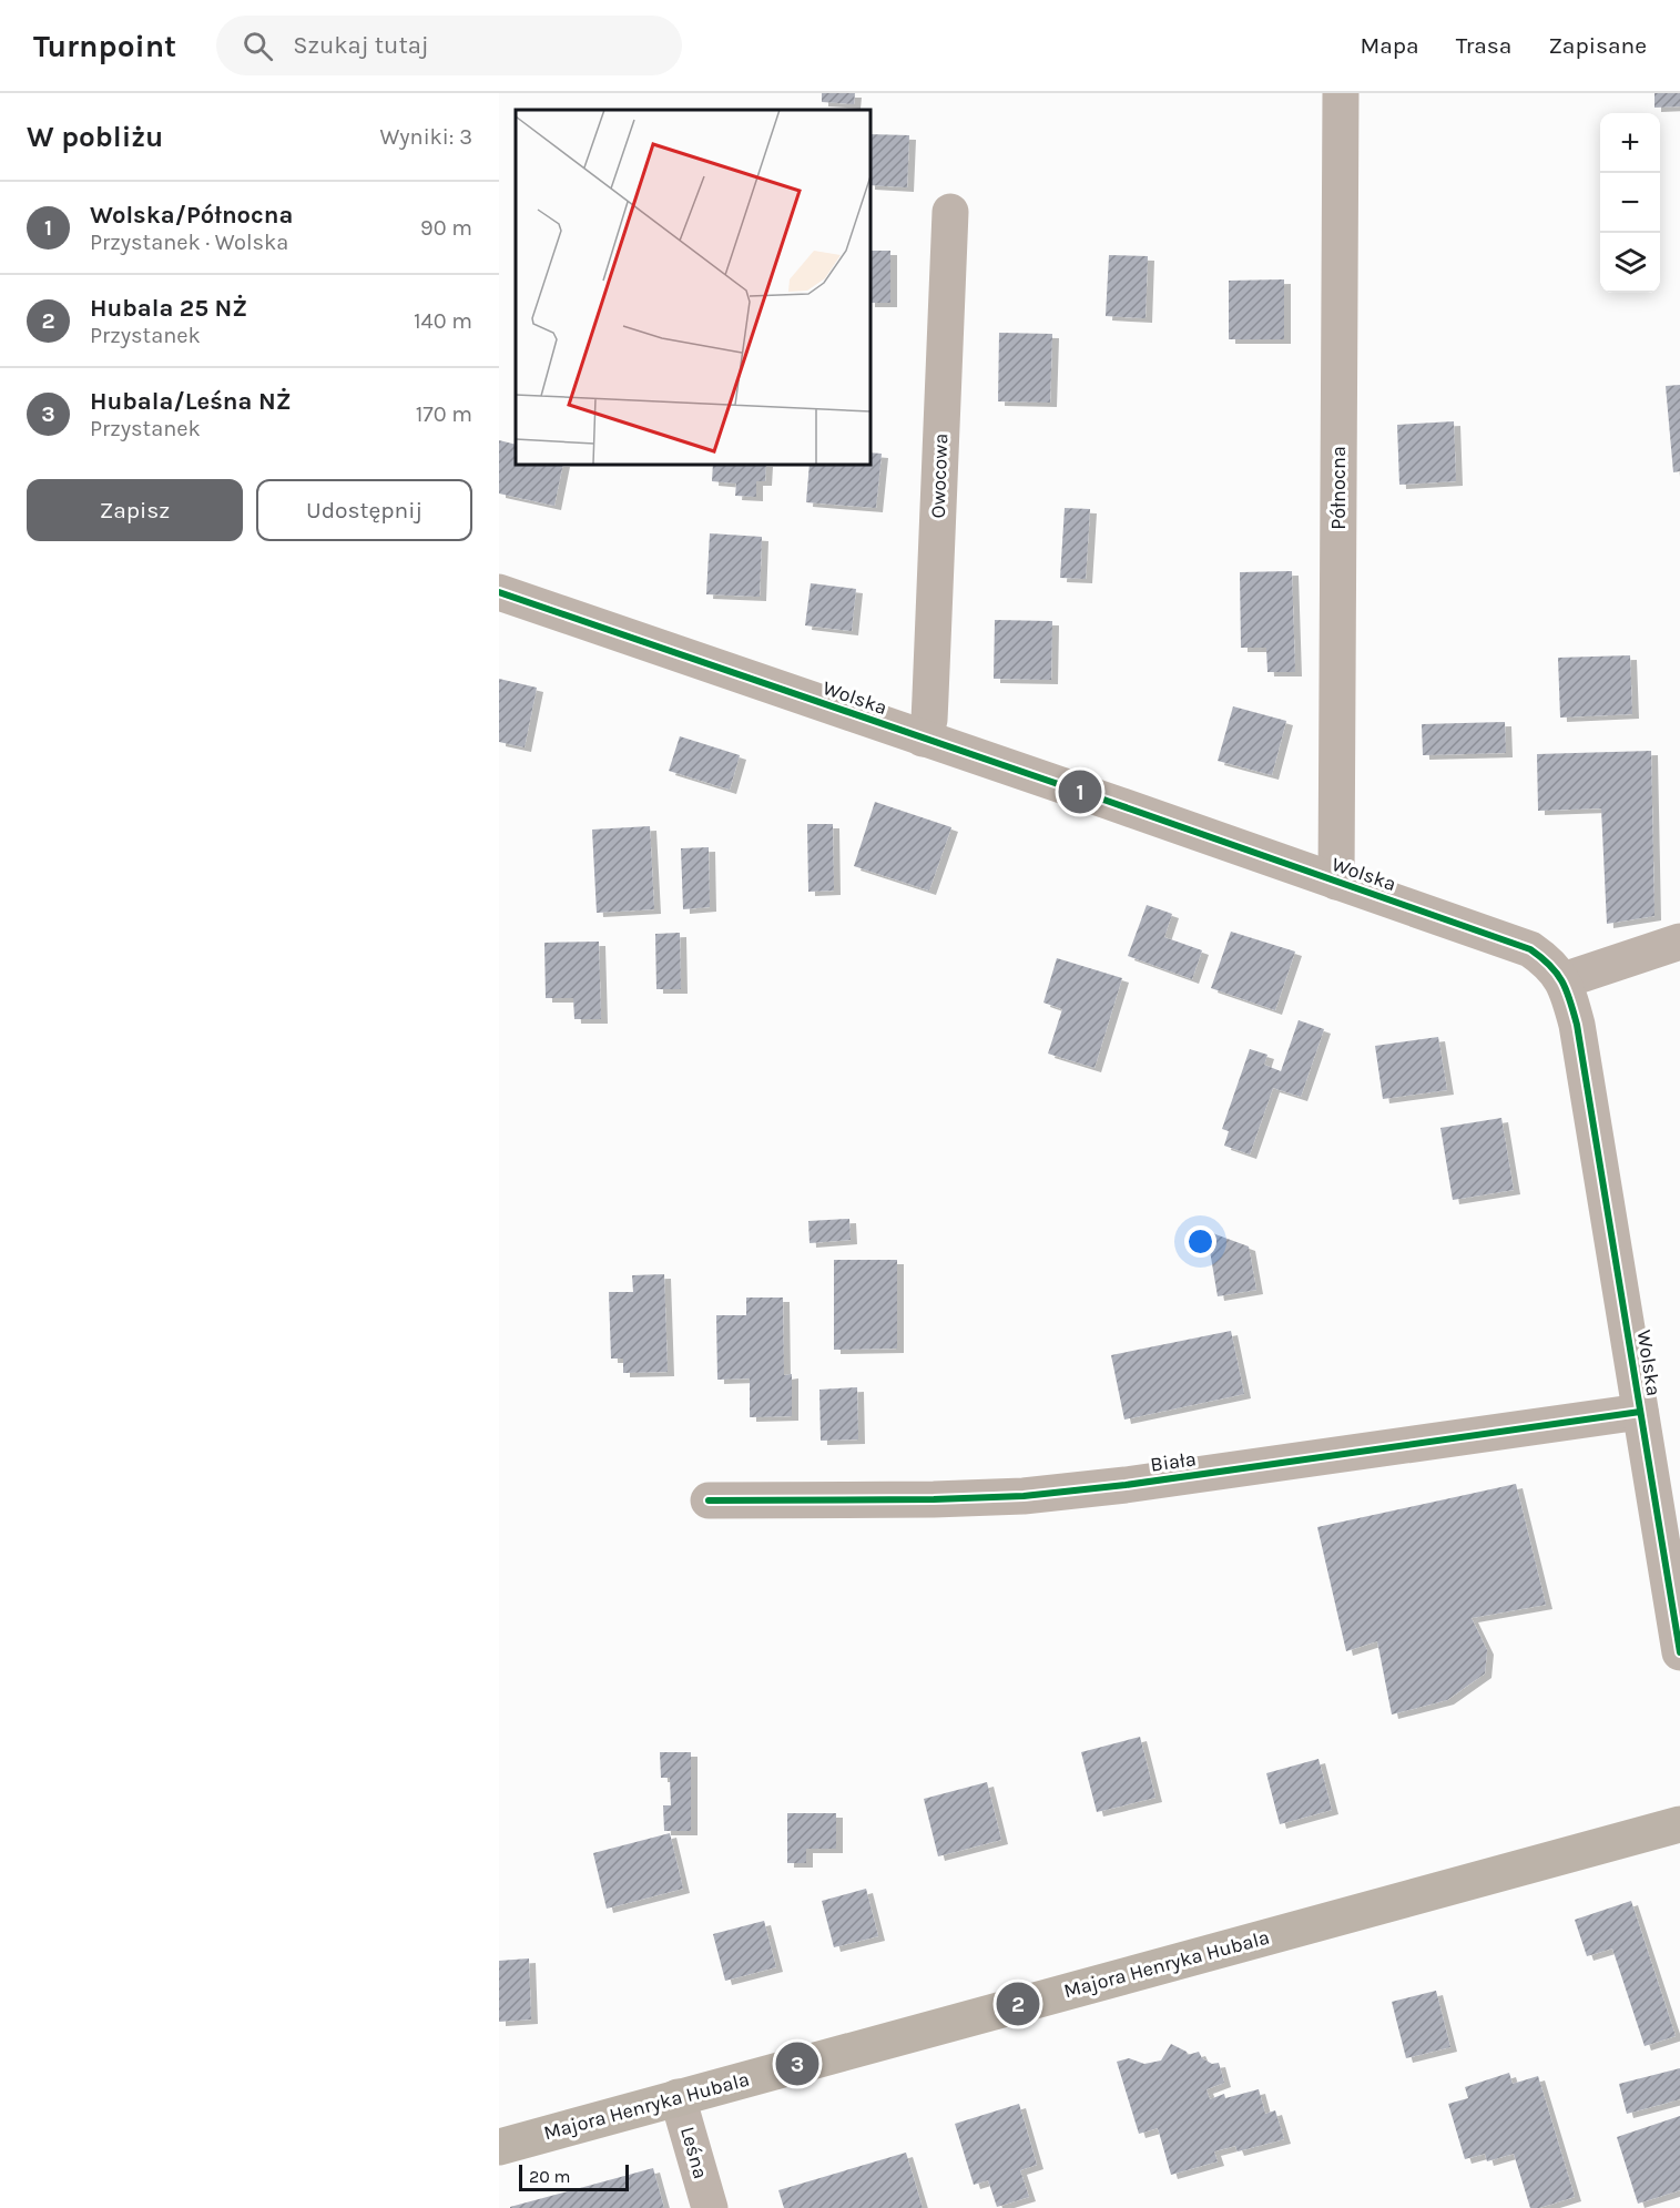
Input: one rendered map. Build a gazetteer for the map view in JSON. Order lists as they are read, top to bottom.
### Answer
{
  "streets": {
    "main road": ["Majora Henryka Hubala"],
    "street": [
      "Owocowa",
      "Północna",
      "Wolska",
      "Biała",
      "Leśna"
    ]
  },
  "crossings": [
    ["Owocowa", "Wolska"],
    ["Północna", "Wolska"],
    ["Wolska", "Biała"],
    ["Majora Henryka Hubala", "Leśna"]
  ],
  "scale_bar": "20 m",
  "page": {
    "header": "Turnpoint",
    "search": "Szukaj tutaj",
    "nav": ["Mapa", "Trasa", "Zapisane"],
    "heading": ["W pobliżu", "Wyniki: 3"],
    "map_buttons": ["+", "−"],
    "list": [
      {
        "mark": "1",
        "name": "Wolska/Północna",
        "note": "Przystanek · Wolska",
        "value": "90 m"
      },
      {
        "mark": "2",
        "name": "Hubala 25 NŻ",
        "note": "Przystanek",
        "value": "140 m"
      },
      {
        "mark": "3",
        "name": "Hubala/Leśna NŻ",
        "note": "Przystanek",
        "value": "170 m"
      }
    ],
    "buttons": ["Zapisz", "Udostępnij"],
    "pins": ["1", "2", "3"],
    "scale": "20 m"
  }
}
